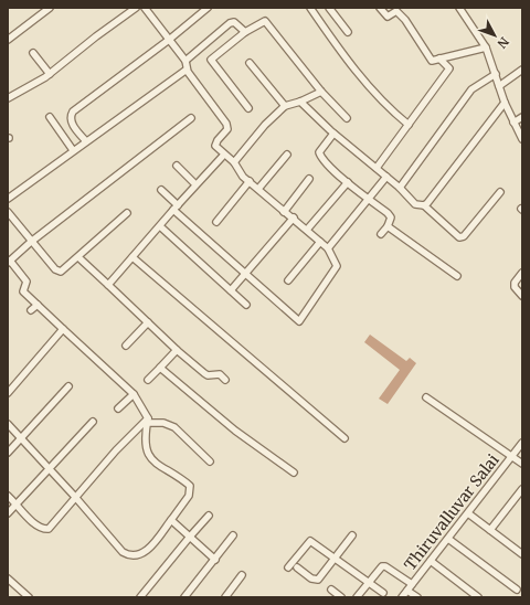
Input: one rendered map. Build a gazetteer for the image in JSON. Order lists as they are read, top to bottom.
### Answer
{
  "streets": {
    "street": ["Thiruvalluvar Salai"]
  },
  "north": "bottom right"
}
